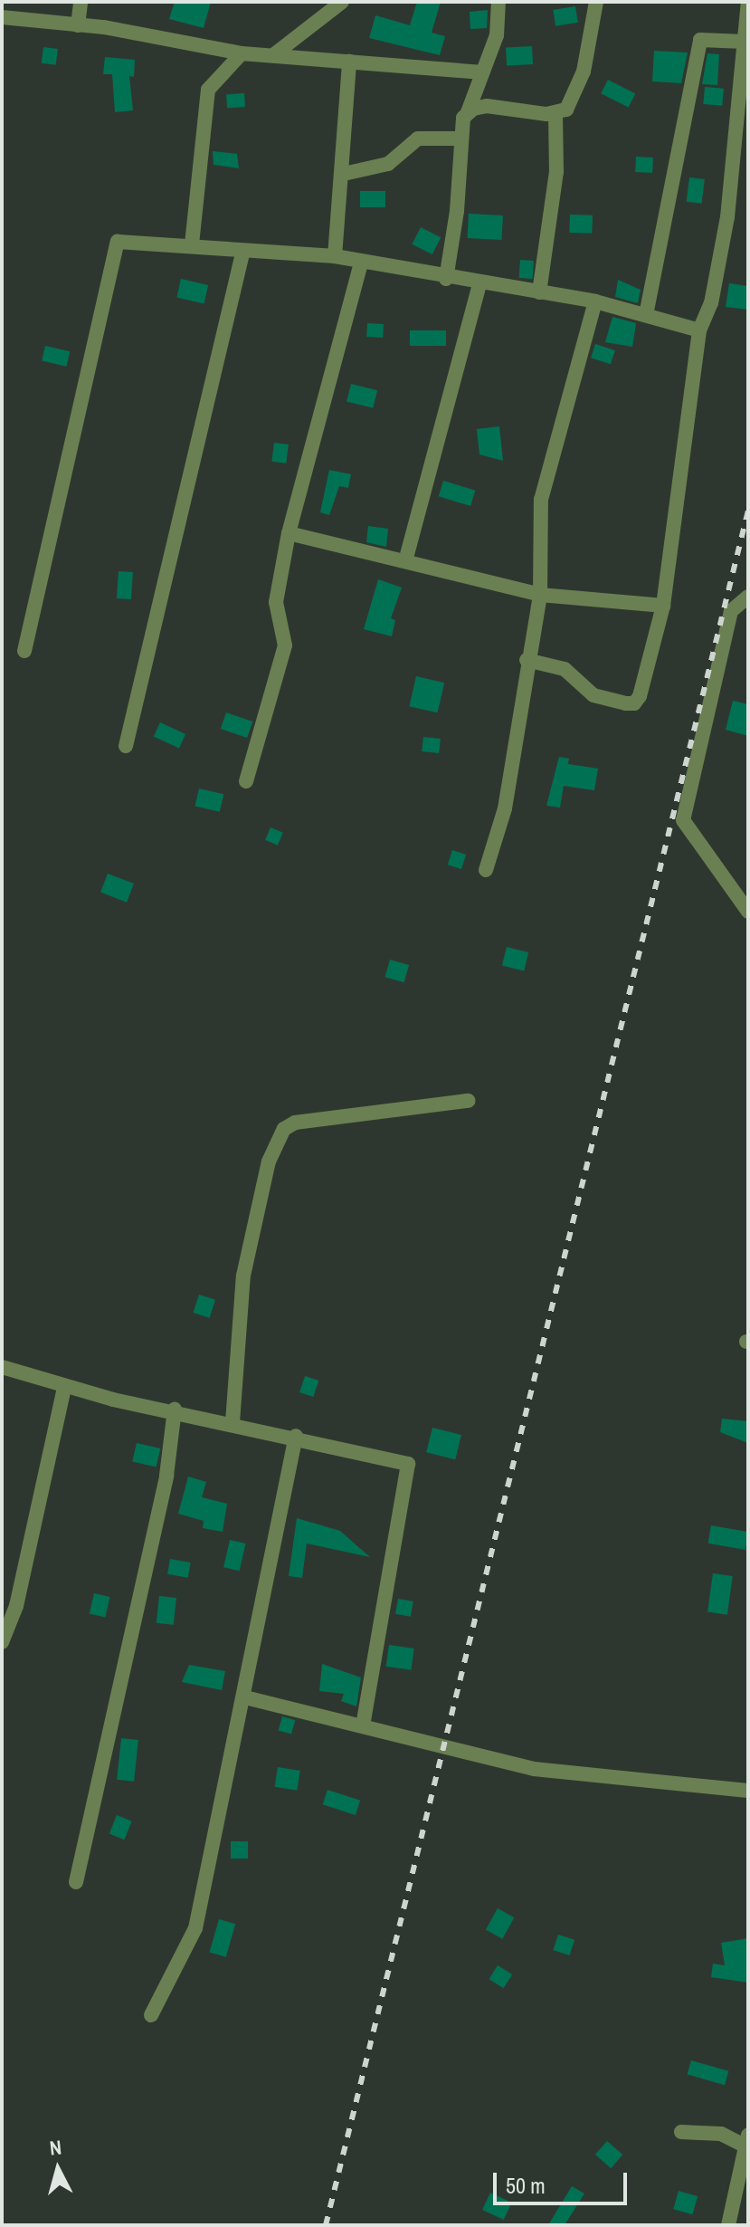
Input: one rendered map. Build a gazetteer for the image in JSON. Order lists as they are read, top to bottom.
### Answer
{
  "scale_bar": "50 m",
  "north": "top"
}
